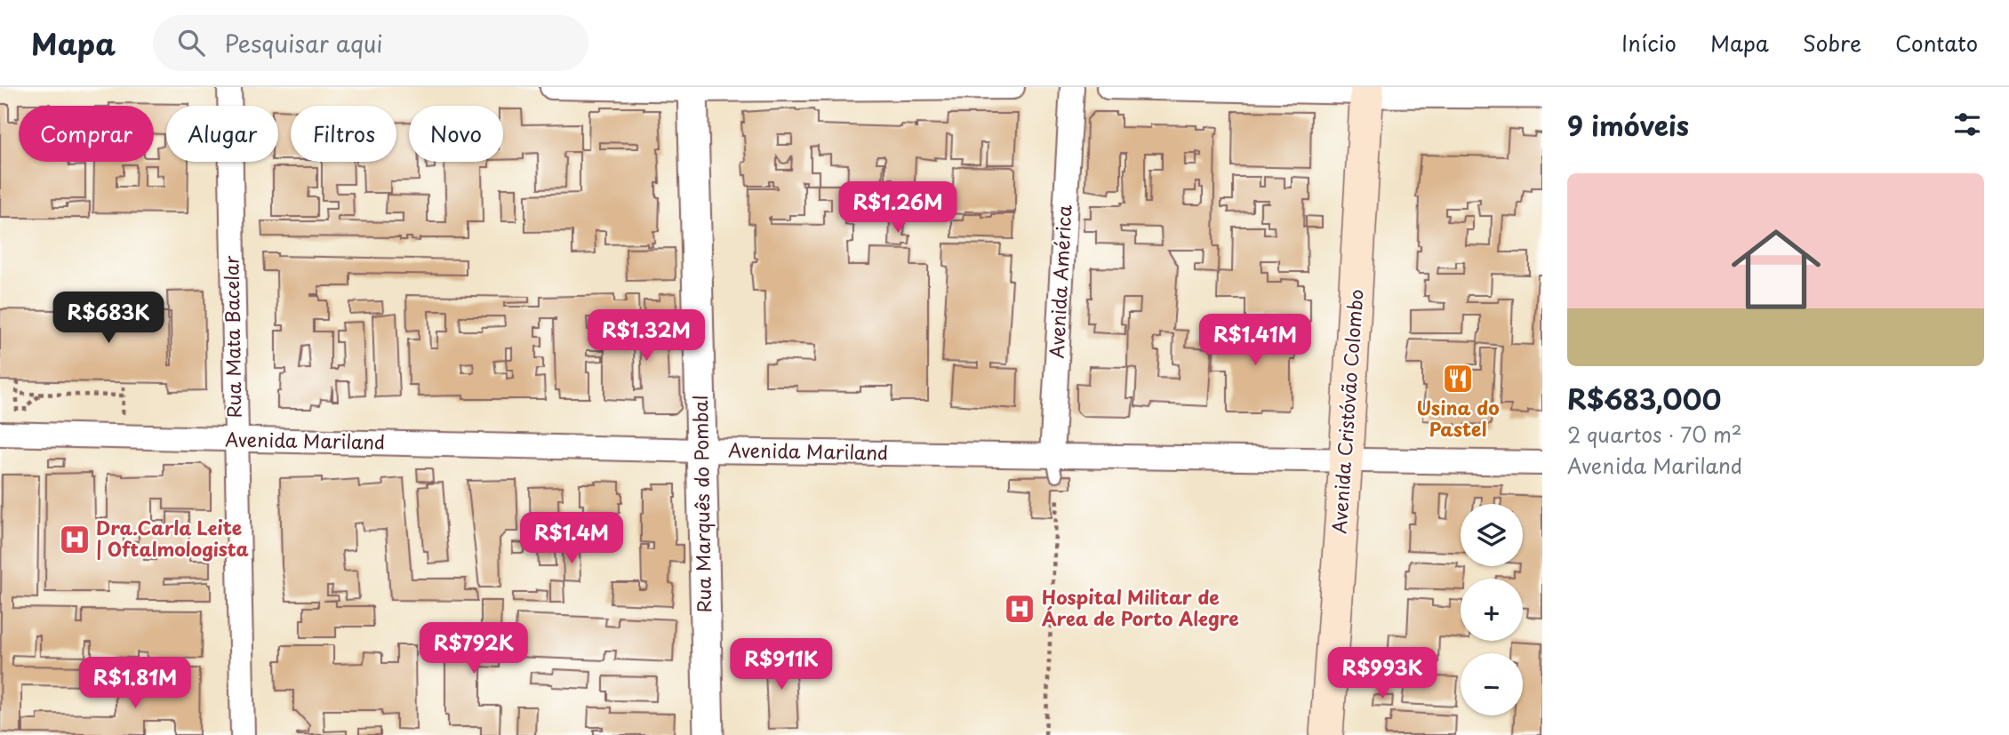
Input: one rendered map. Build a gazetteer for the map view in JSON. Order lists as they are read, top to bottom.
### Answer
{
  "streets": {
    "main road": ["Avenida Cristóvão Colombo"],
    "street": [
      "Avenida América",
      "Rua Mata Bacelar",
      "Avenida Mariland",
      "Rua Marquês do Pombal"
    ]
  },
  "crossings": [
    ["Avenida América", "Avenida Mariland"],
    ["Rua Mata Bacelar", "Avenida Mariland"],
    ["Avenida Cristóvão Colombo", "Avenida Mariland"],
    ["Avenida Mariland", "Rua Marquês do Pombal"]
  ],
  "places": {
    "restaurant": ["Usina do Pastel"],
    "hospital": ["Dra.Carla Leite | Oftalmologista", "Hospital Militar de Área de Porto Alegre"]
  },
  "page": {
    "header": "Mapa",
    "search": "Pesquisar aqui",
    "nav": [
      "Início",
      "Mapa",
      "Sobre",
      "Contato"
    ],
    "heading": "9 imóveis",
    "chip": [
      "Comprar",
      "Alugar",
      "Filtros",
      "Novo"
    ],
    "list": [
      {
        "name": "R$683,000",
        "note": "2 quartos · 70 m² · Avenida Mariland"
      }
    ],
    "price": [
      "R$1.26M",
      "R$683K",
      "R$1.32M",
      "R$1.41M",
      "R$1.4M",
      "R$792K",
      "R$911K",
      "R$993K",
      "R$1.81M"
    ],
    "map_buttons": ["+", "−"]
  }
}
